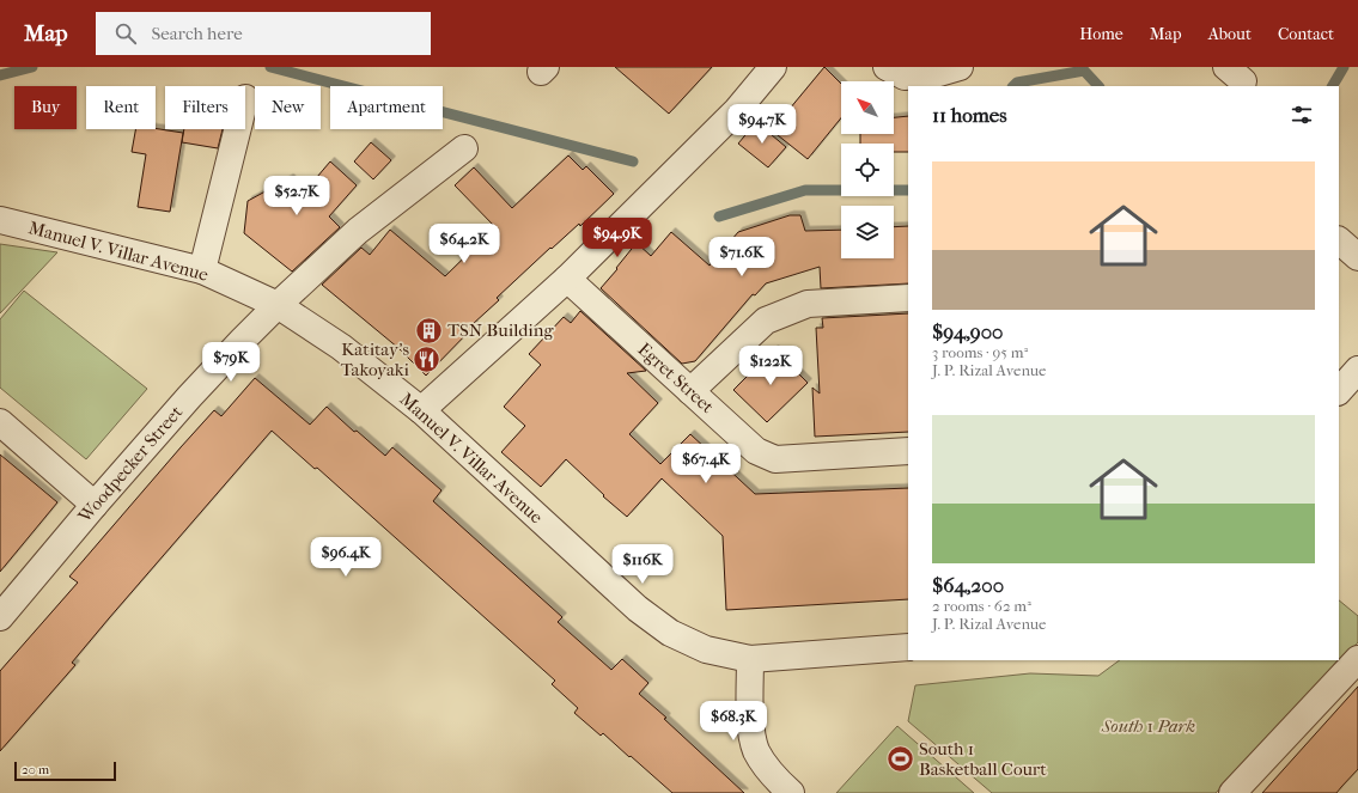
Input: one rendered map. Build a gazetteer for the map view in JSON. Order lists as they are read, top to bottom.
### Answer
{
  "streets": {
    "street": ["Manuel V. Villar Avenue", "Egret Street", "Woodpecker Street"]
  },
  "crossings": [
    ["Manuel V. Villar Avenue", "Woodpecker Street"]
  ],
  "parks": ["South 1 Park"],
  "places": {
    "building": ["TSN Building"],
    "restaurant": ["Katitay's Takoyaki"],
    "sports": ["South 1 Basketball Court"]
  },
  "scale_bar": "20 m",
  "north": "top left",
  "page": {
    "header": "Map",
    "search": "Search here",
    "nav": [
      "Home",
      "Map",
      "About",
      "Contact"
    ],
    "chip": [
      "Buy",
      "Rent",
      "Filters",
      "New",
      "Apartment"
    ],
    "heading": "11 homes",
    "price": [
      "$94.7K",
      "$52.7K",
      "$94.9K",
      "$64.2K",
      "$71.6K",
      "$79K",
      "$122K",
      "$67.4K",
      "$96.4K",
      "$116K",
      "$68.3K"
    ],
    "list": [
      {
        "name": "$94,900",
        "note": "3 rooms · 95 m² · J. P. Rizal Avenue"
      },
      {
        "name": "$64,200",
        "note": "2 rooms · 62 m² · J. P. Rizal Avenue"
      }
    ],
    "scale": "20 m"
  }
}
